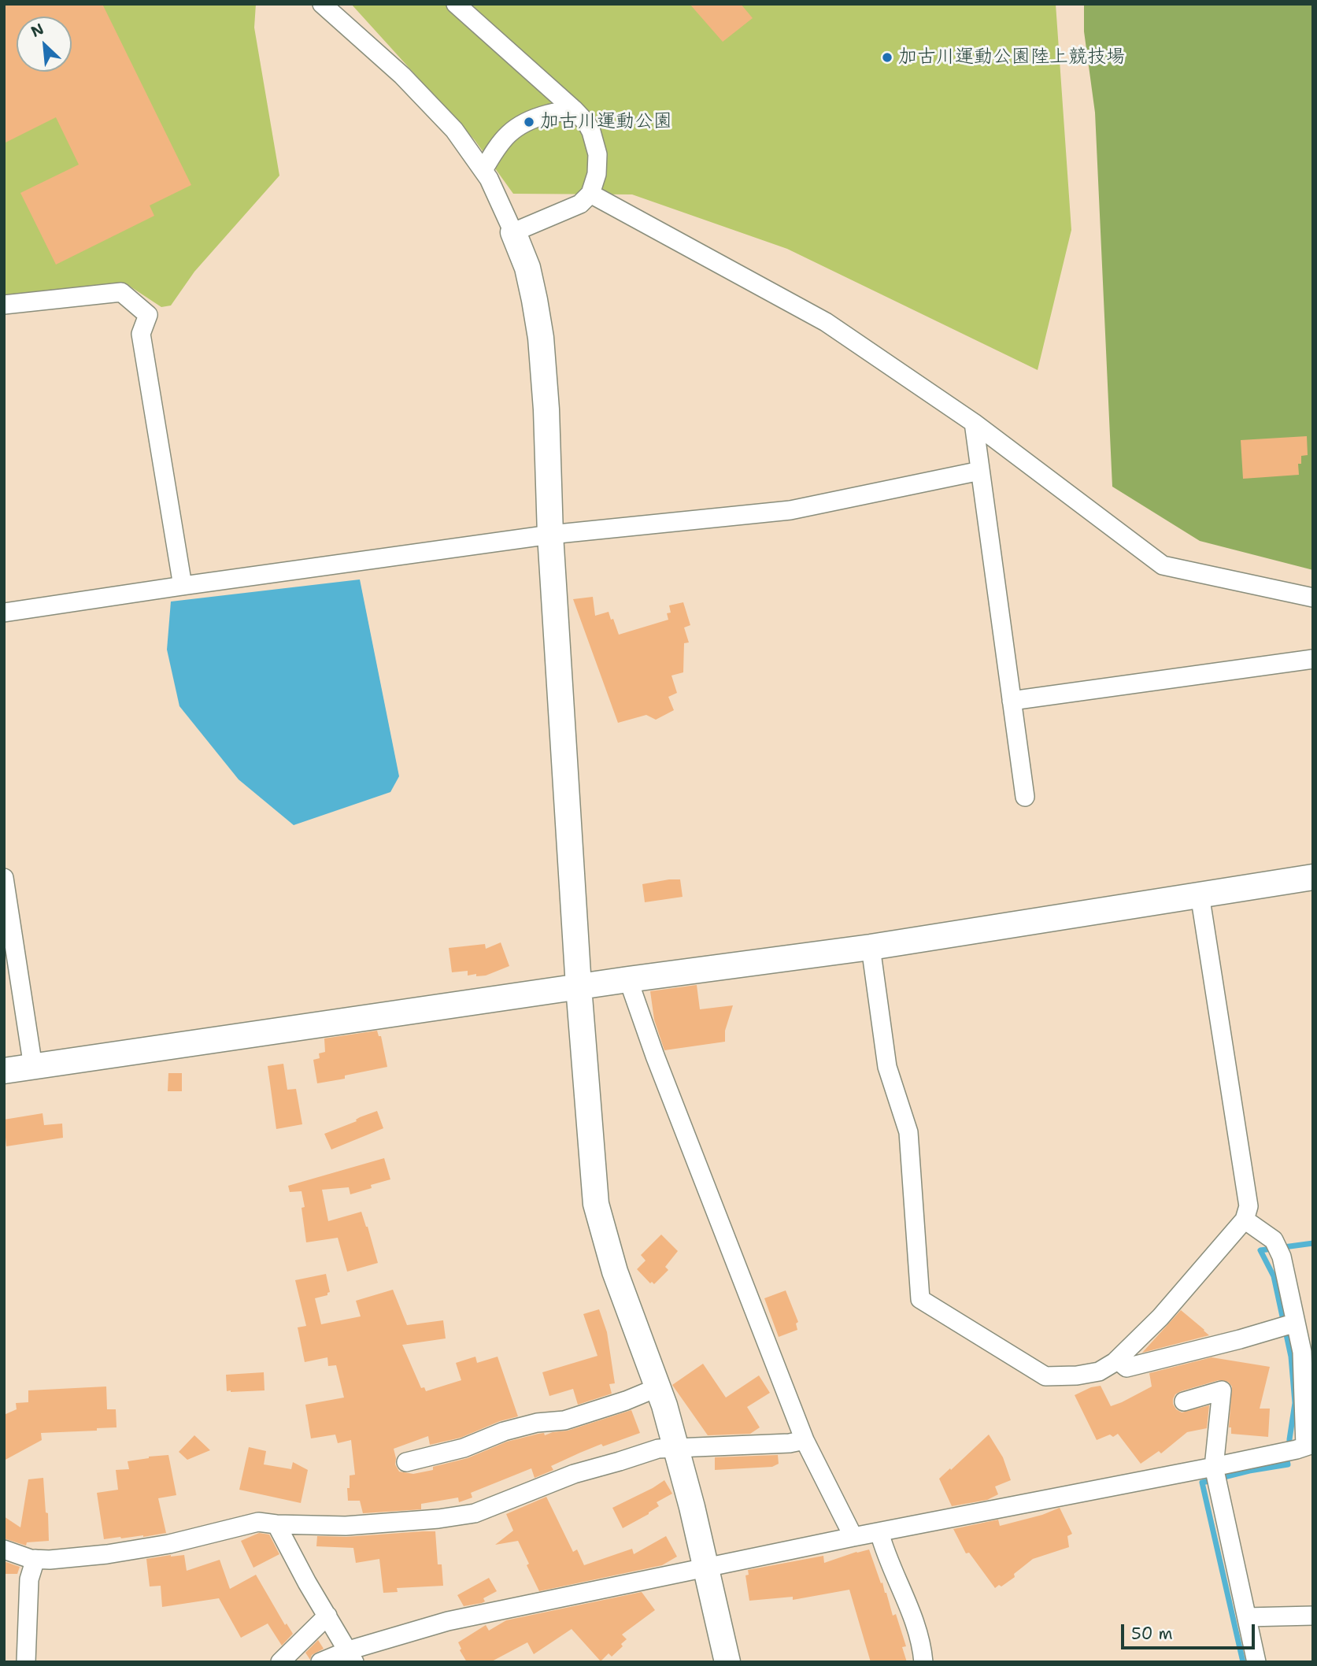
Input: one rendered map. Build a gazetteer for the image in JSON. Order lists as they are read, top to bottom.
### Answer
{
  "places": ["加古川運動公園陸上競技場", "加古川運動公園"],
  "scale_bar": "50 m",
  "north": "top left"
}
